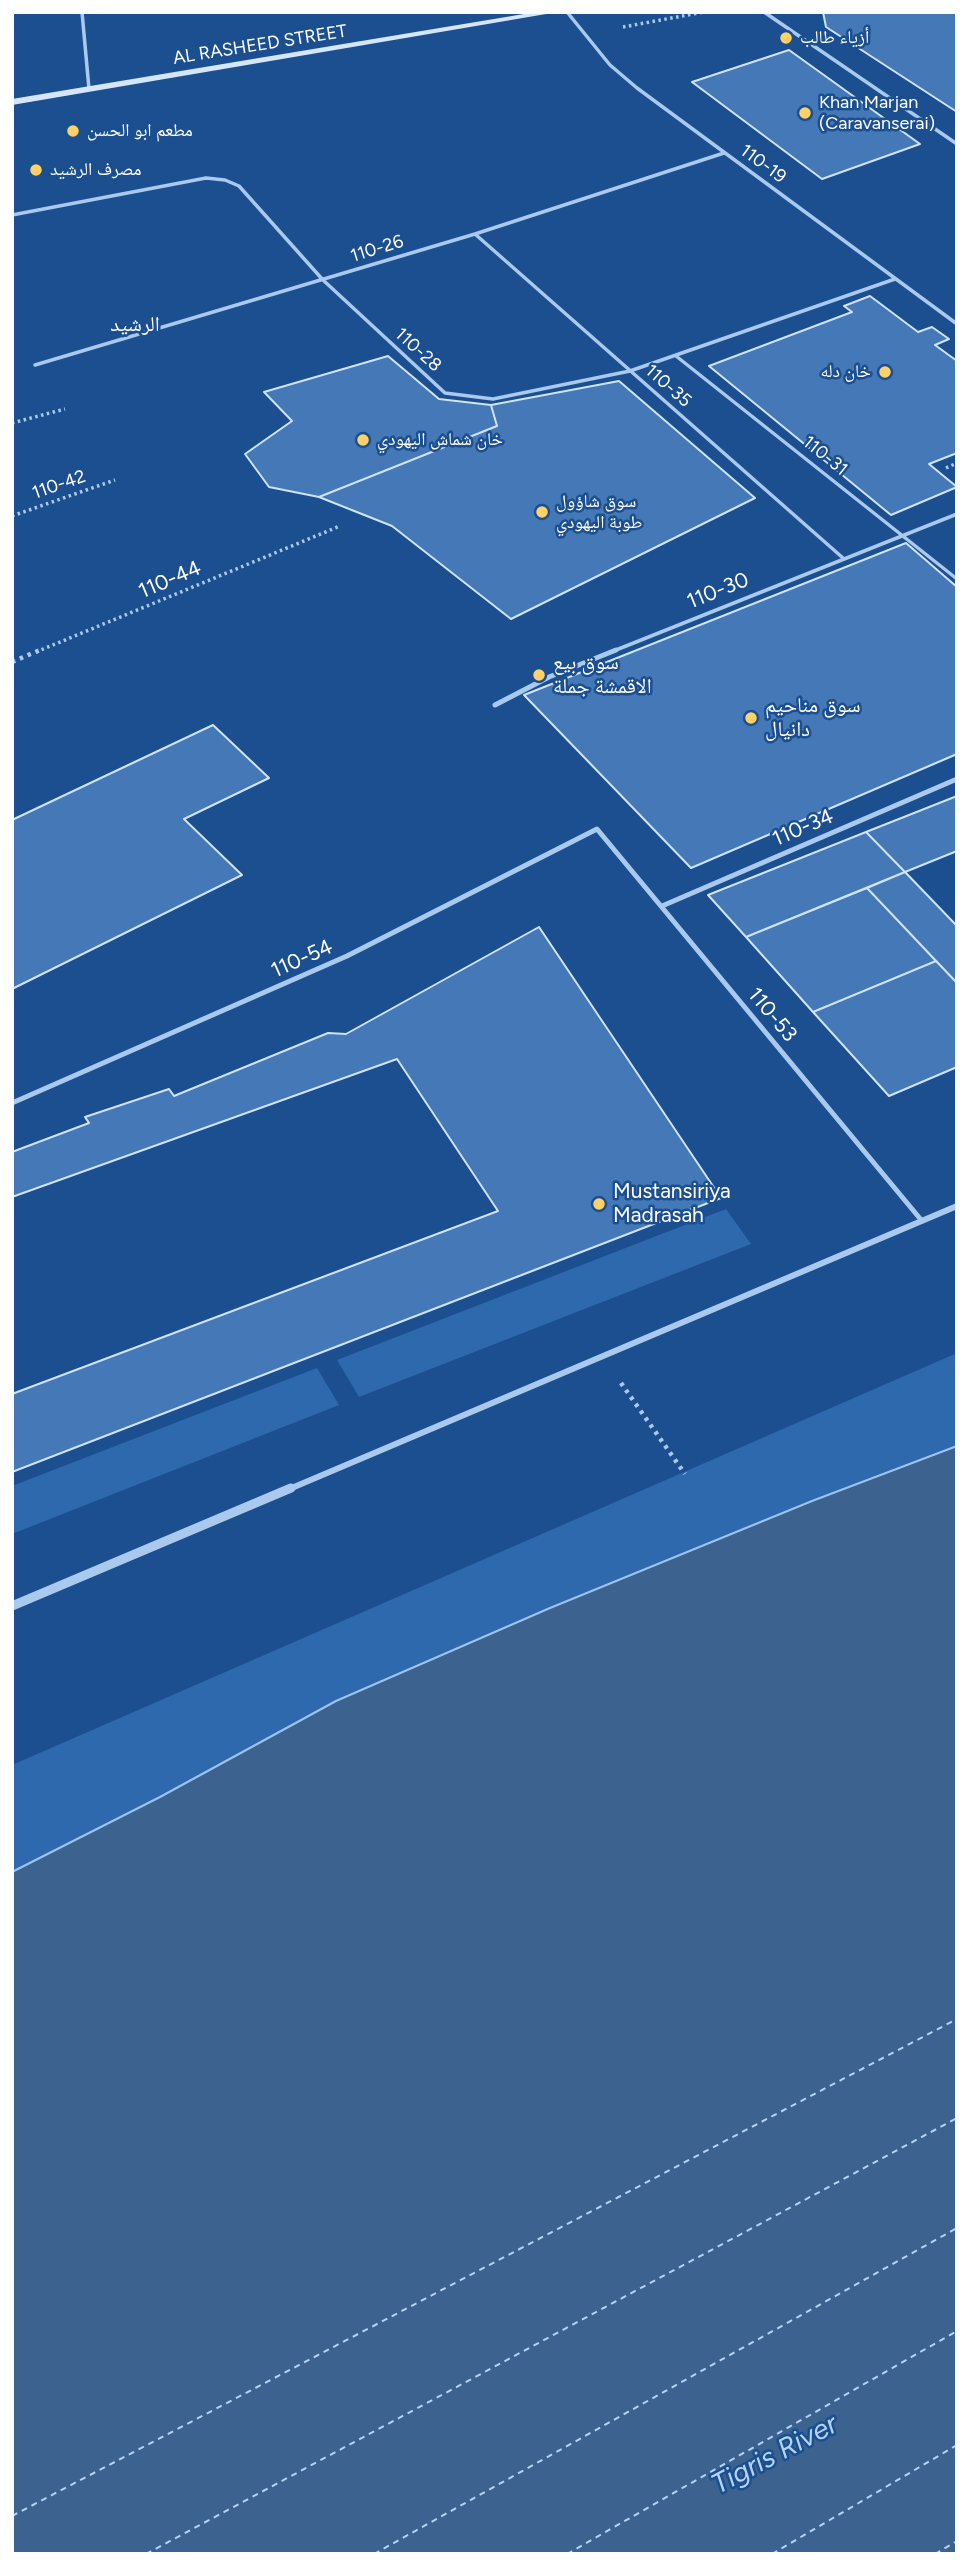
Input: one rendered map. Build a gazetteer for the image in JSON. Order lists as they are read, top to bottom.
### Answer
{
  "streets": {
    "main road": ["AL RASHEED STREET"],
    "lane": [
      "110-19",
      "110-26",
      "110-28",
      "110-35",
      "110-31",
      "110-30",
      "110-34",
      "110-54",
      "110-53"
    ],
    "path": ["110-42", "110-44"]
  },
  "crossings": [
    ["110-19", "110-26"],
    ["110-19", "110-28"],
    ["110-26", "110-28"],
    ["110-26", "110-35"],
    ["110-28", "110-35"],
    ["110-28", "110-31"],
    ["110-35", "110-30"],
    ["110-31", "110-30"],
    ["110-34", "110-53"],
    ["110-54", "110-53"]
  ],
  "districts": ["الرشيد"],
  "water": ["Tigris River"],
  "places": [
    "أزياء طالب",
    "Khan Marjan (Caravanserai)",
    "مطعم ابو الحسن",
    "مصرف الرشيد",
    "خان دله",
    "خان شماش اليهودي",
    "سوق شاؤول طوبة اليهودي",
    "سوق بيع الاقمشة جملة",
    "سوق مناحيم دانيال",
    "Mustansiriya Madrasah"
  ]
}
